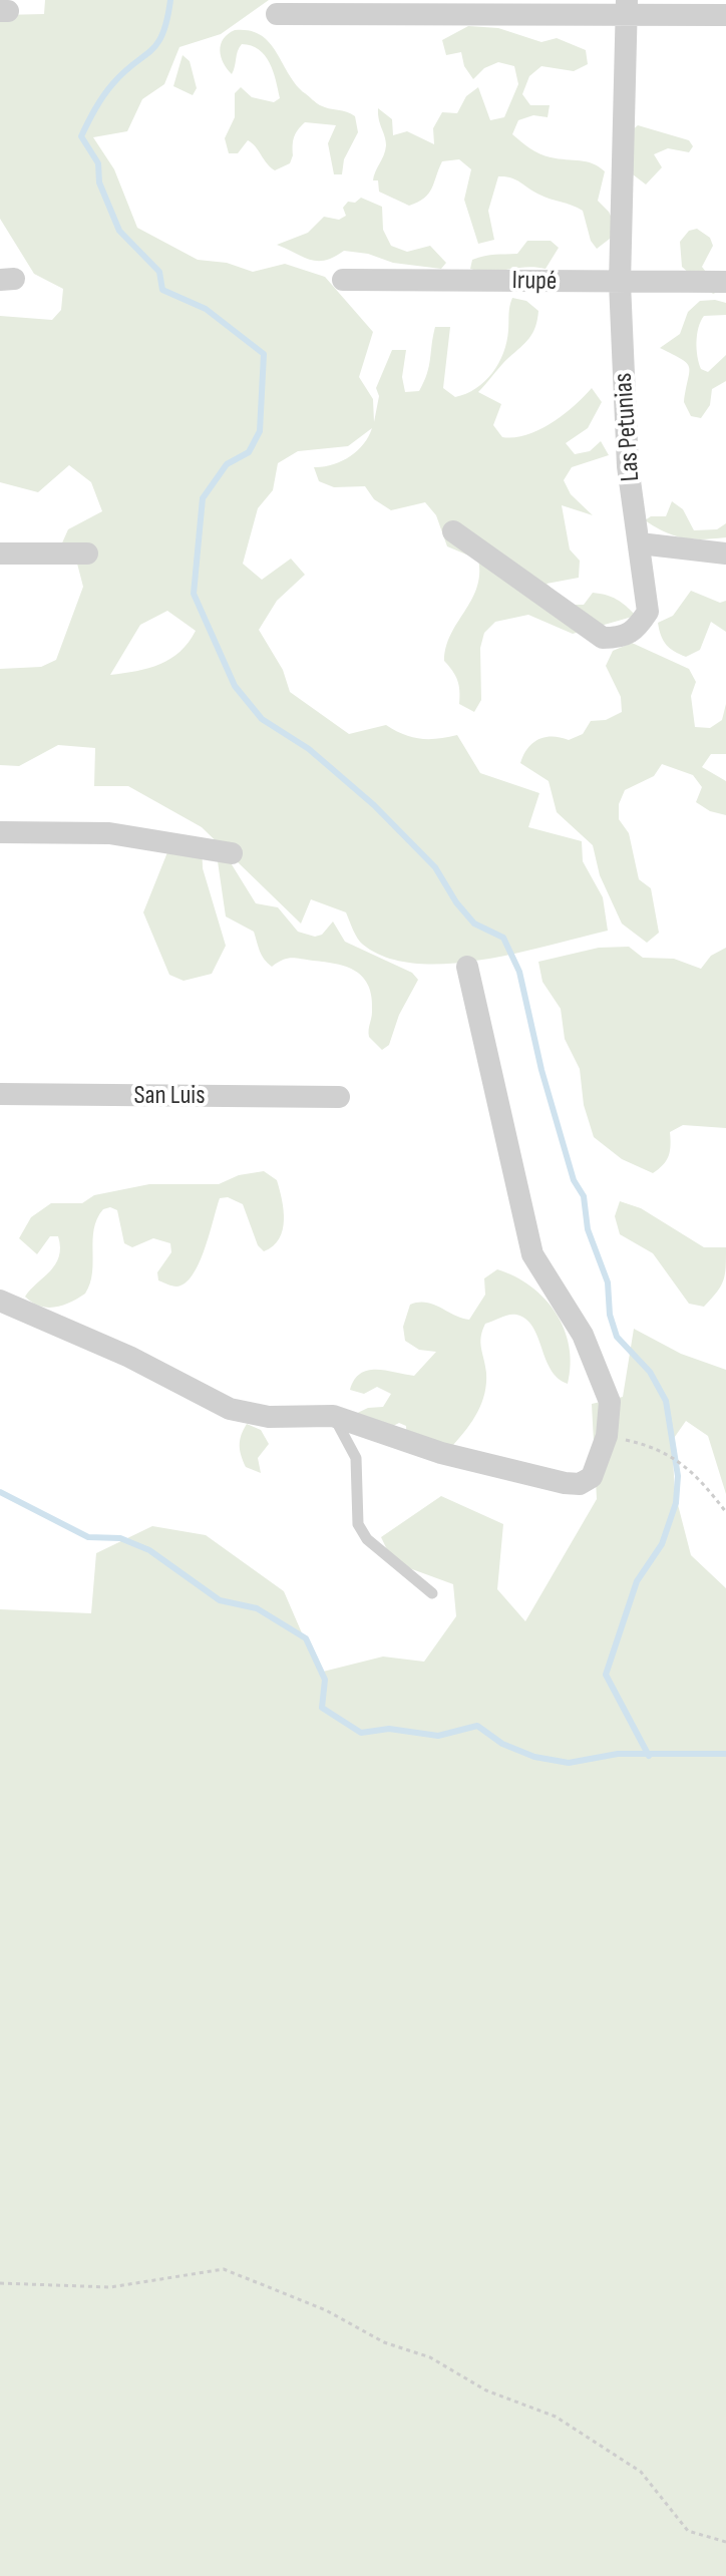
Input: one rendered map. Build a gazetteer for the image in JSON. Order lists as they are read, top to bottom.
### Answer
{
  "streets": {
    "street": ["Irupé", "Las Petunias", "San Luis"]
  },
  "crossings": [
    ["Irupé", "Las Petunias"]
  ]
}
